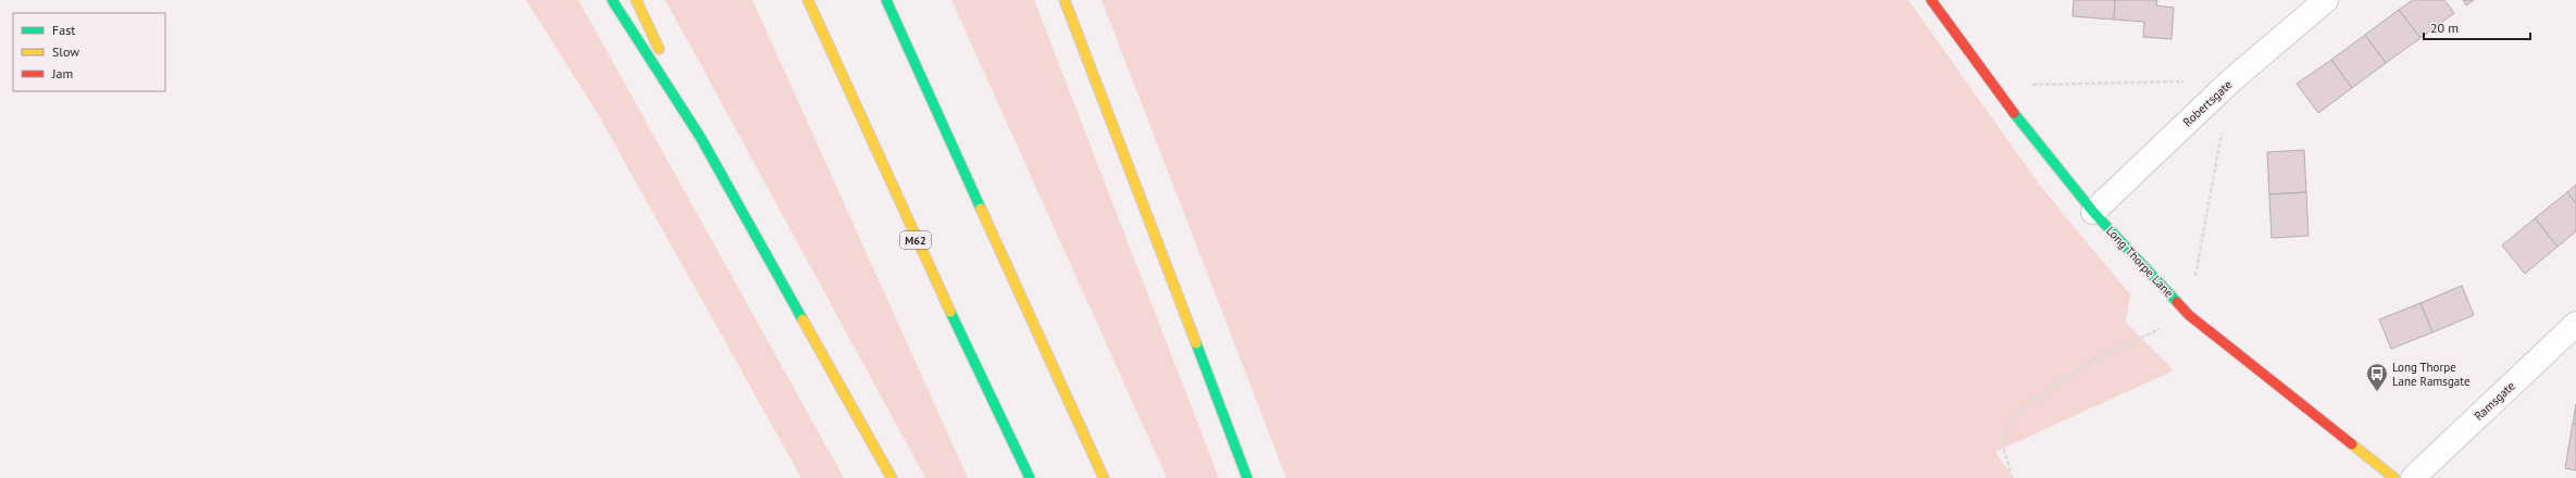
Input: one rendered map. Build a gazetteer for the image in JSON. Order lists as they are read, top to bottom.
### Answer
{
  "streets": {
    "main road": ["M62", "Long Thorpe Lane"],
    "street": ["Robertsgate", "Ramsgate"]
  },
  "crossings": [
    ["Robertsgate", "Long Thorpe Lane"]
  ],
  "places": {
    "bus stop": ["Long Thorpe Lane Ramsgate"]
  },
  "legend": ["Fast", "Slow", "Jam"],
  "scale_bar": "20 m"
}
